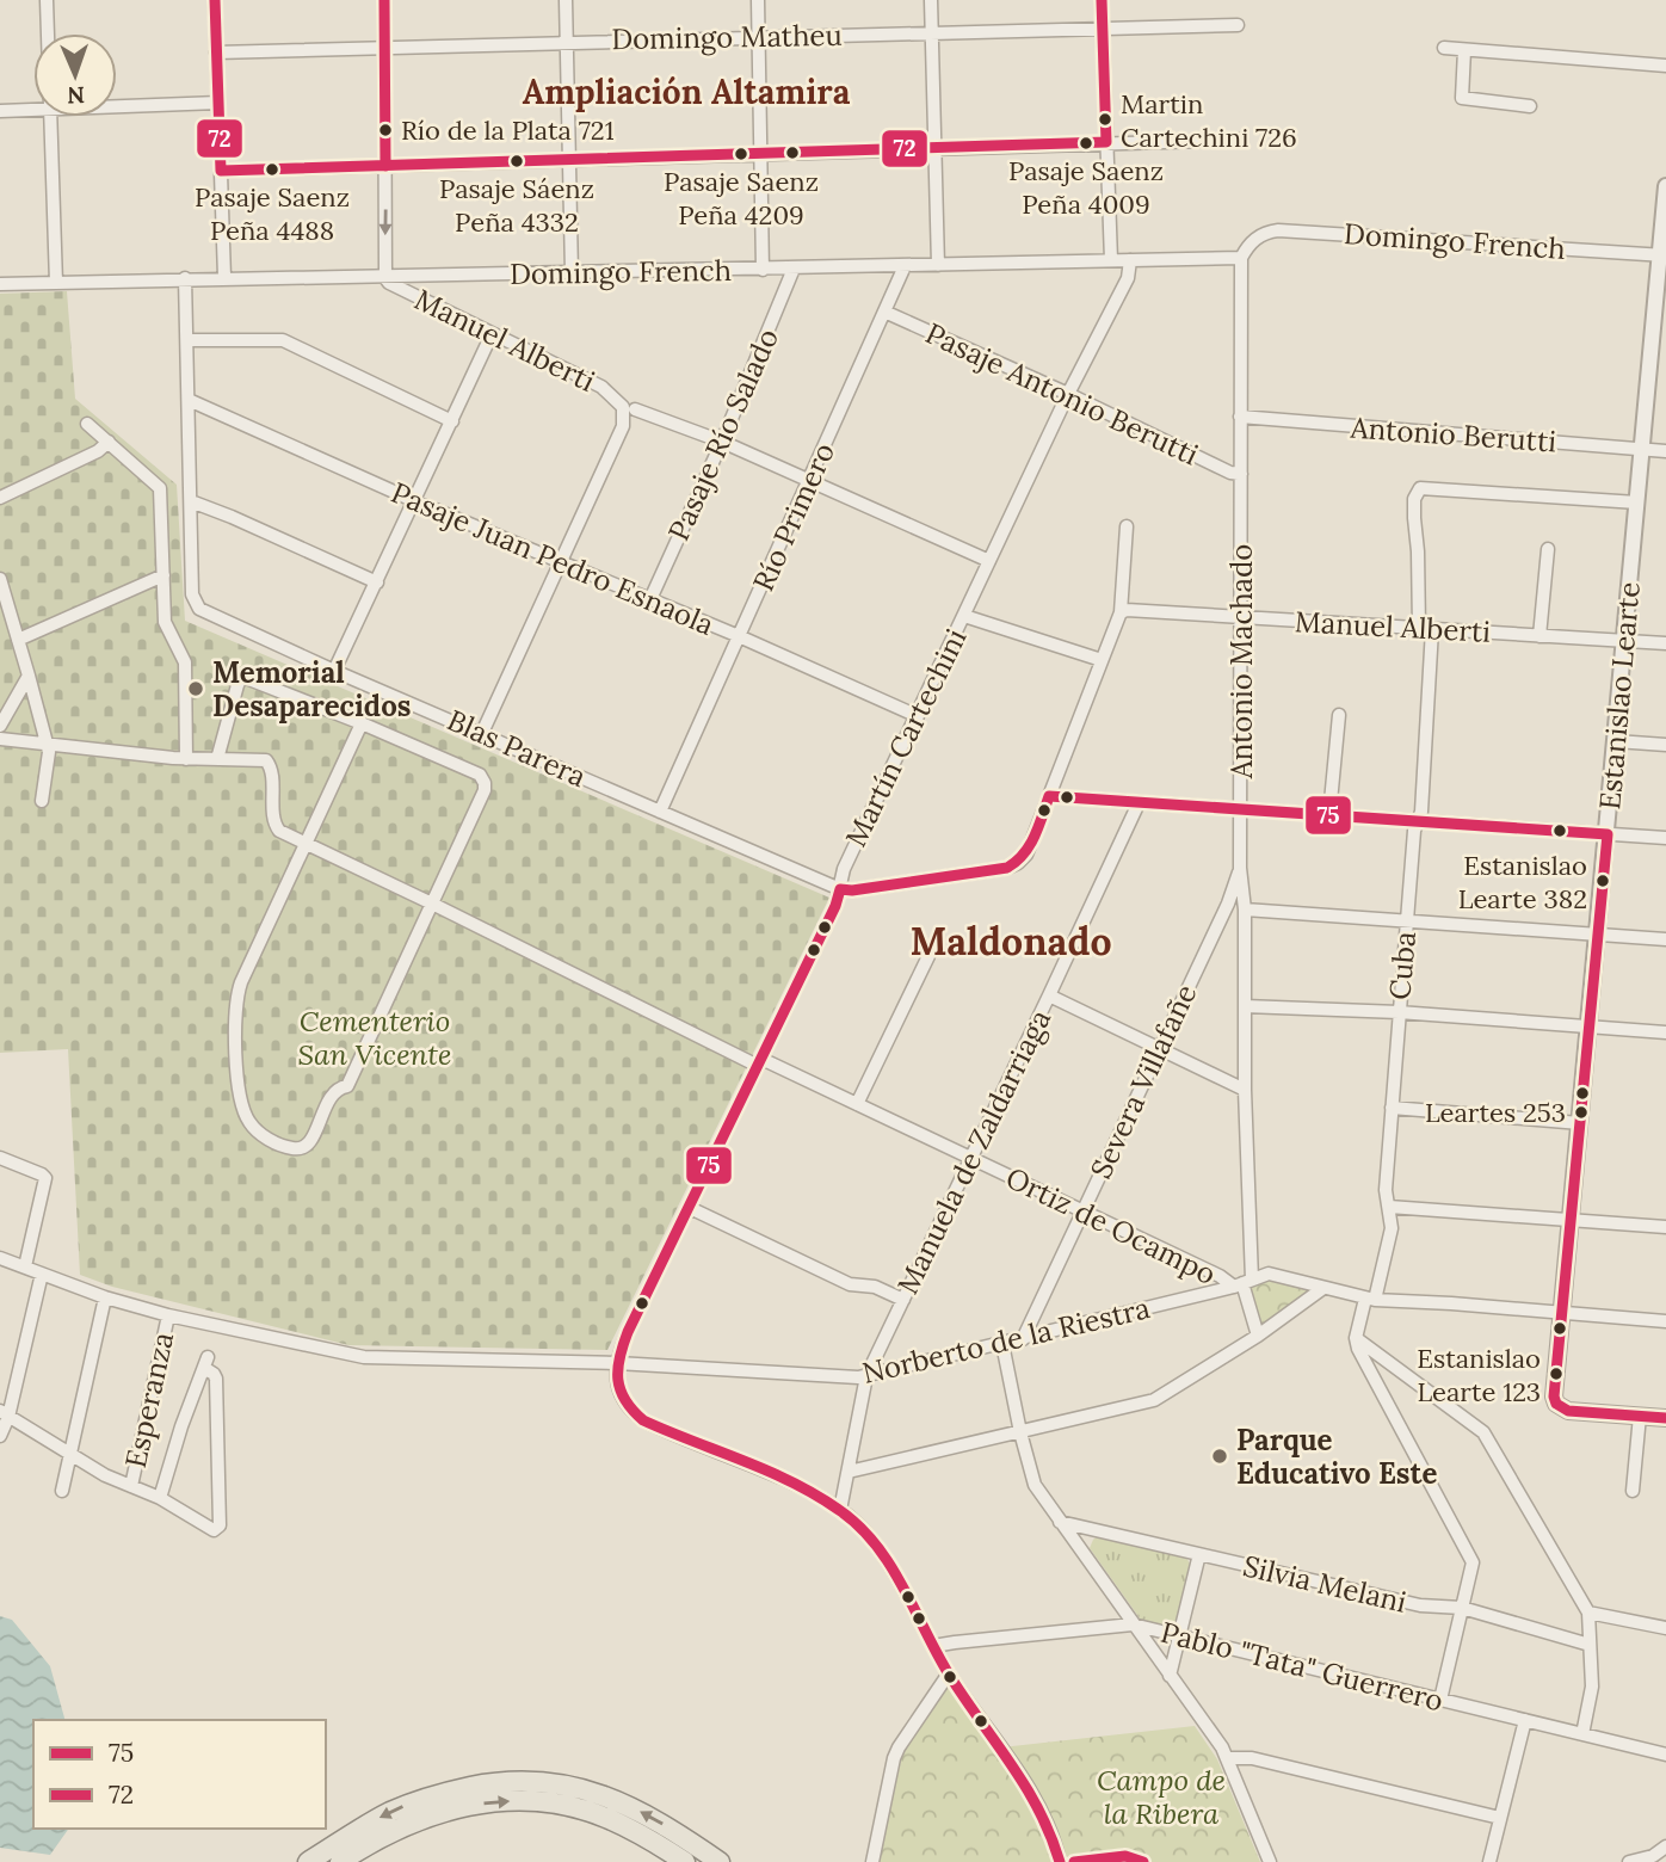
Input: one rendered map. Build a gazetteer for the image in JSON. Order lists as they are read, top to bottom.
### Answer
{
  "streets": {
    "street": [
      "Domingo Matheu",
      "Domingo French",
      "Manuel Alberti",
      "Pasaje Antonio Berutti",
      "Pasaje Río Salado",
      "Antonio Berutti",
      "Río Primero",
      "Pasaje Juan Pedro Esnaola",
      "Antonio Machado",
      "Estanislao Learte",
      "Martín Cartechini",
      "Blas Parera",
      "Cuba",
      "Severa Villafañe",
      "Manuela de Zaldarriaga",
      "Ortiz de Ocampo",
      "Norberto de la Riestra",
      "Esperanza",
      "Silvia Melani",
      "Pablo \"Tata\" Guerrero"
    ]
  },
  "crossings": [
    ["Domingo French", "Manuel Alberti"],
    ["Domingo French", "Pasaje Río Salado"],
    ["Domingo French", "Río Primero"],
    ["Domingo French", "Antonio Machado"],
    ["Domingo French", "Estanislao Learte"],
    ["Domingo French", "Martín Cartechini"],
    ["Manuel Alberti", "Pasaje Río Salado"],
    ["Manuel Alberti", "Río Primero"],
    ["Manuel Alberti", "Antonio Machado"],
    ["Manuel Alberti", "Estanislao Learte"],
    ["Manuel Alberti", "Martín Cartechini"],
    ["Manuel Alberti", "Cuba"],
    ["Pasaje Antonio Berutti", "Río Primero"],
    ["Pasaje Antonio Berutti", "Antonio Machado"],
    ["Pasaje Antonio Berutti", "Martín Cartechini"],
    ["Pasaje Río Salado", "Pasaje Juan Pedro Esnaola"],
    ["Antonio Berutti", "Antonio Machado"],
    ["Antonio Berutti", "Estanislao Learte"],
    ["Río Primero", "Pasaje Juan Pedro Esnaola"],
    ["Río Primero", "Blas Parera"],
    ["Pasaje Juan Pedro Esnaola", "Martín Cartechini"],
    ["Antonio Machado", "Severa Villafañe"],
    ["Antonio Machado", "Ortiz de Ocampo"],
    ["Antonio Machado", "Norberto de la Riestra"],
    ["Estanislao Learte", "Norberto de la Riestra"],
    ["Martín Cartechini", "Blas Parera"],
    ["Martín Cartechini", "Ortiz de Ocampo"],
    ["Martín Cartechini", "Norberto de la Riestra"],
    ["Cuba", "Norberto de la Riestra"],
    ["Severa Villafañe", "Ortiz de Ocampo"],
    ["Severa Villafañe", "Norberto de la Riestra"],
    ["Manuela de Zaldarriaga", "Ortiz de Ocampo"],
    ["Manuela de Zaldarriaga", "Norberto de la Riestra"],
    ["Ortiz de Ocampo", "Norberto de la Riestra"],
    ["Norberto de la Riestra", "Esperanza"]
  ],
  "districts": ["Ampliación Altamira", "Maldonado"],
  "parks": ["Cementerio San Vicente", "Campo de la Ribera"],
  "places": [
    "Martin Cartechini 726",
    "Río de la Plata 721",
    "Pasaje Saenz Peña 4009",
    "Pasaje Saenz Peña 4209",
    "Pasaje Sáenz Peña 4332",
    "Pasaje Saenz Peña 4488",
    "Memorial Desaparecidos",
    "Estanislao Learte 382",
    "Leartes 253",
    "Estanislao Learte 123",
    "Parque Educativo Este"
  ],
  "lines": ["transit line 72", "transit line 75"],
  "legend": ["75", "72"],
  "north": "bottom"
}
